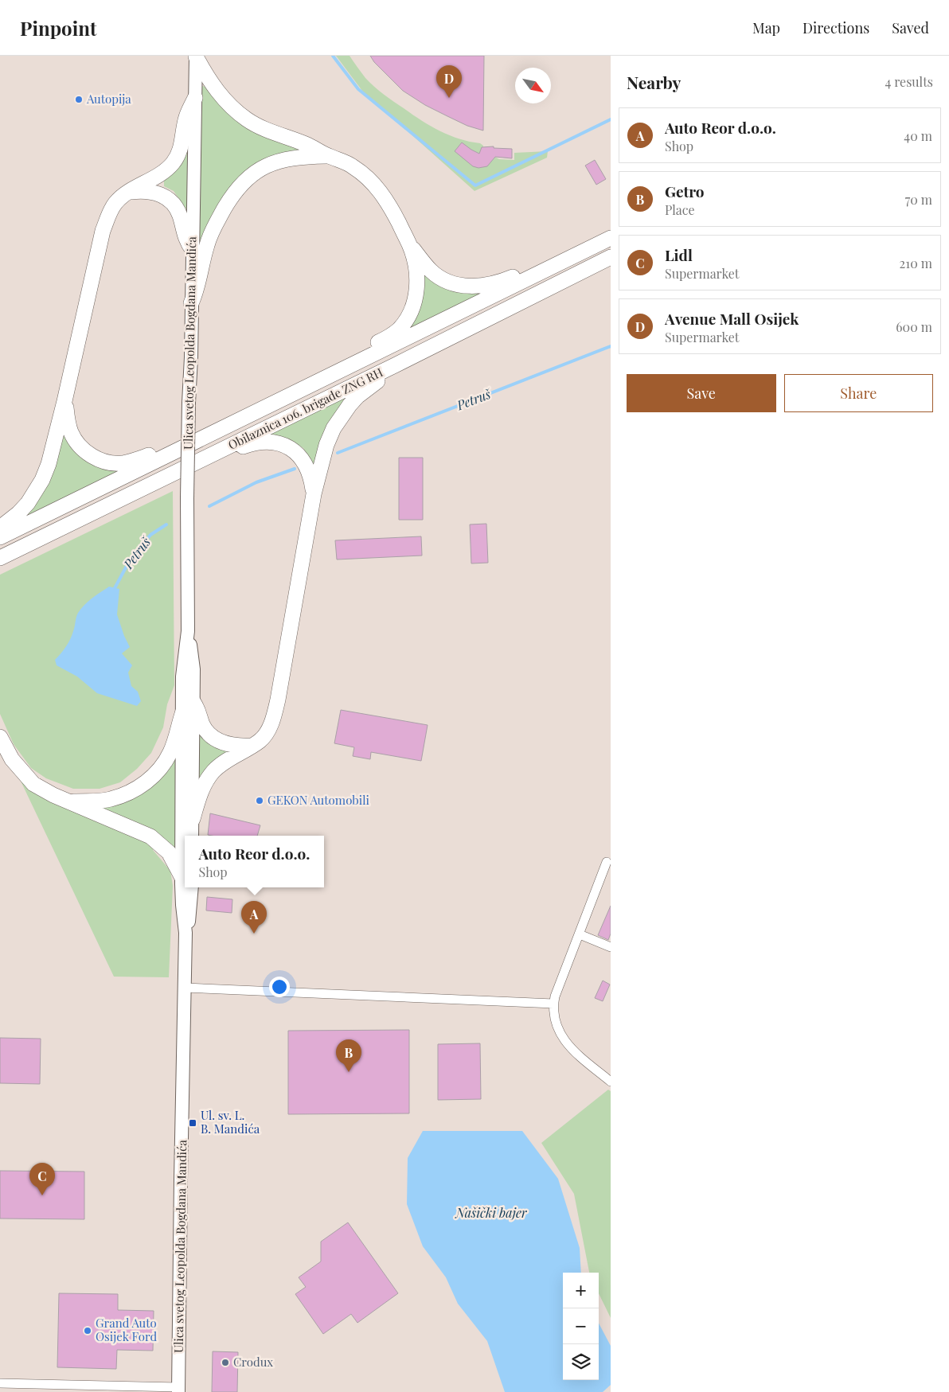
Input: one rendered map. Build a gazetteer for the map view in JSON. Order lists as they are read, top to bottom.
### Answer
{
  "streets": {
    "highway": ["Obilaznica 106. brigade ZNG RH"],
    "main road": ["Ulica svetog Leopolda Bogdana Mandića"]
  },
  "water": ["Petruš", "Našički bajer"],
  "places": {
    "other": [
      "Autopija",
      "GEKON Automobili",
      "Grand Auto Osijek Ford",
      "Crodux"
    ],
    "transit": ["Ul. sv. L. B. Mandića"]
  },
  "north": "bottom right",
  "page": {
    "header": "Pinpoint",
    "nav": ["Map", "Directions", "Saved"],
    "heading": ["Nearby", "4 results"],
    "pins": [
      "D",
      "A",
      "B",
      "C"
    ],
    "list": [
      {
        "mark": "A",
        "name": "Auto Reor d.o.o.",
        "note": "Shop",
        "value": "40 m"
      },
      {
        "mark": "B",
        "name": "Getro",
        "note": "Place",
        "value": "70 m"
      },
      {
        "mark": "C",
        "name": "Lidl",
        "note": "Supermarket",
        "value": "210 m"
      },
      {
        "mark": "D",
        "name": "Avenue Mall Osijek",
        "note": "Supermarket",
        "value": "600 m"
      }
    ],
    "buttons": ["Save", "Share"],
    "popup": ["Auto Reor d.o.o.", "Shop"],
    "map_buttons": ["+", "−"]
  }
}
